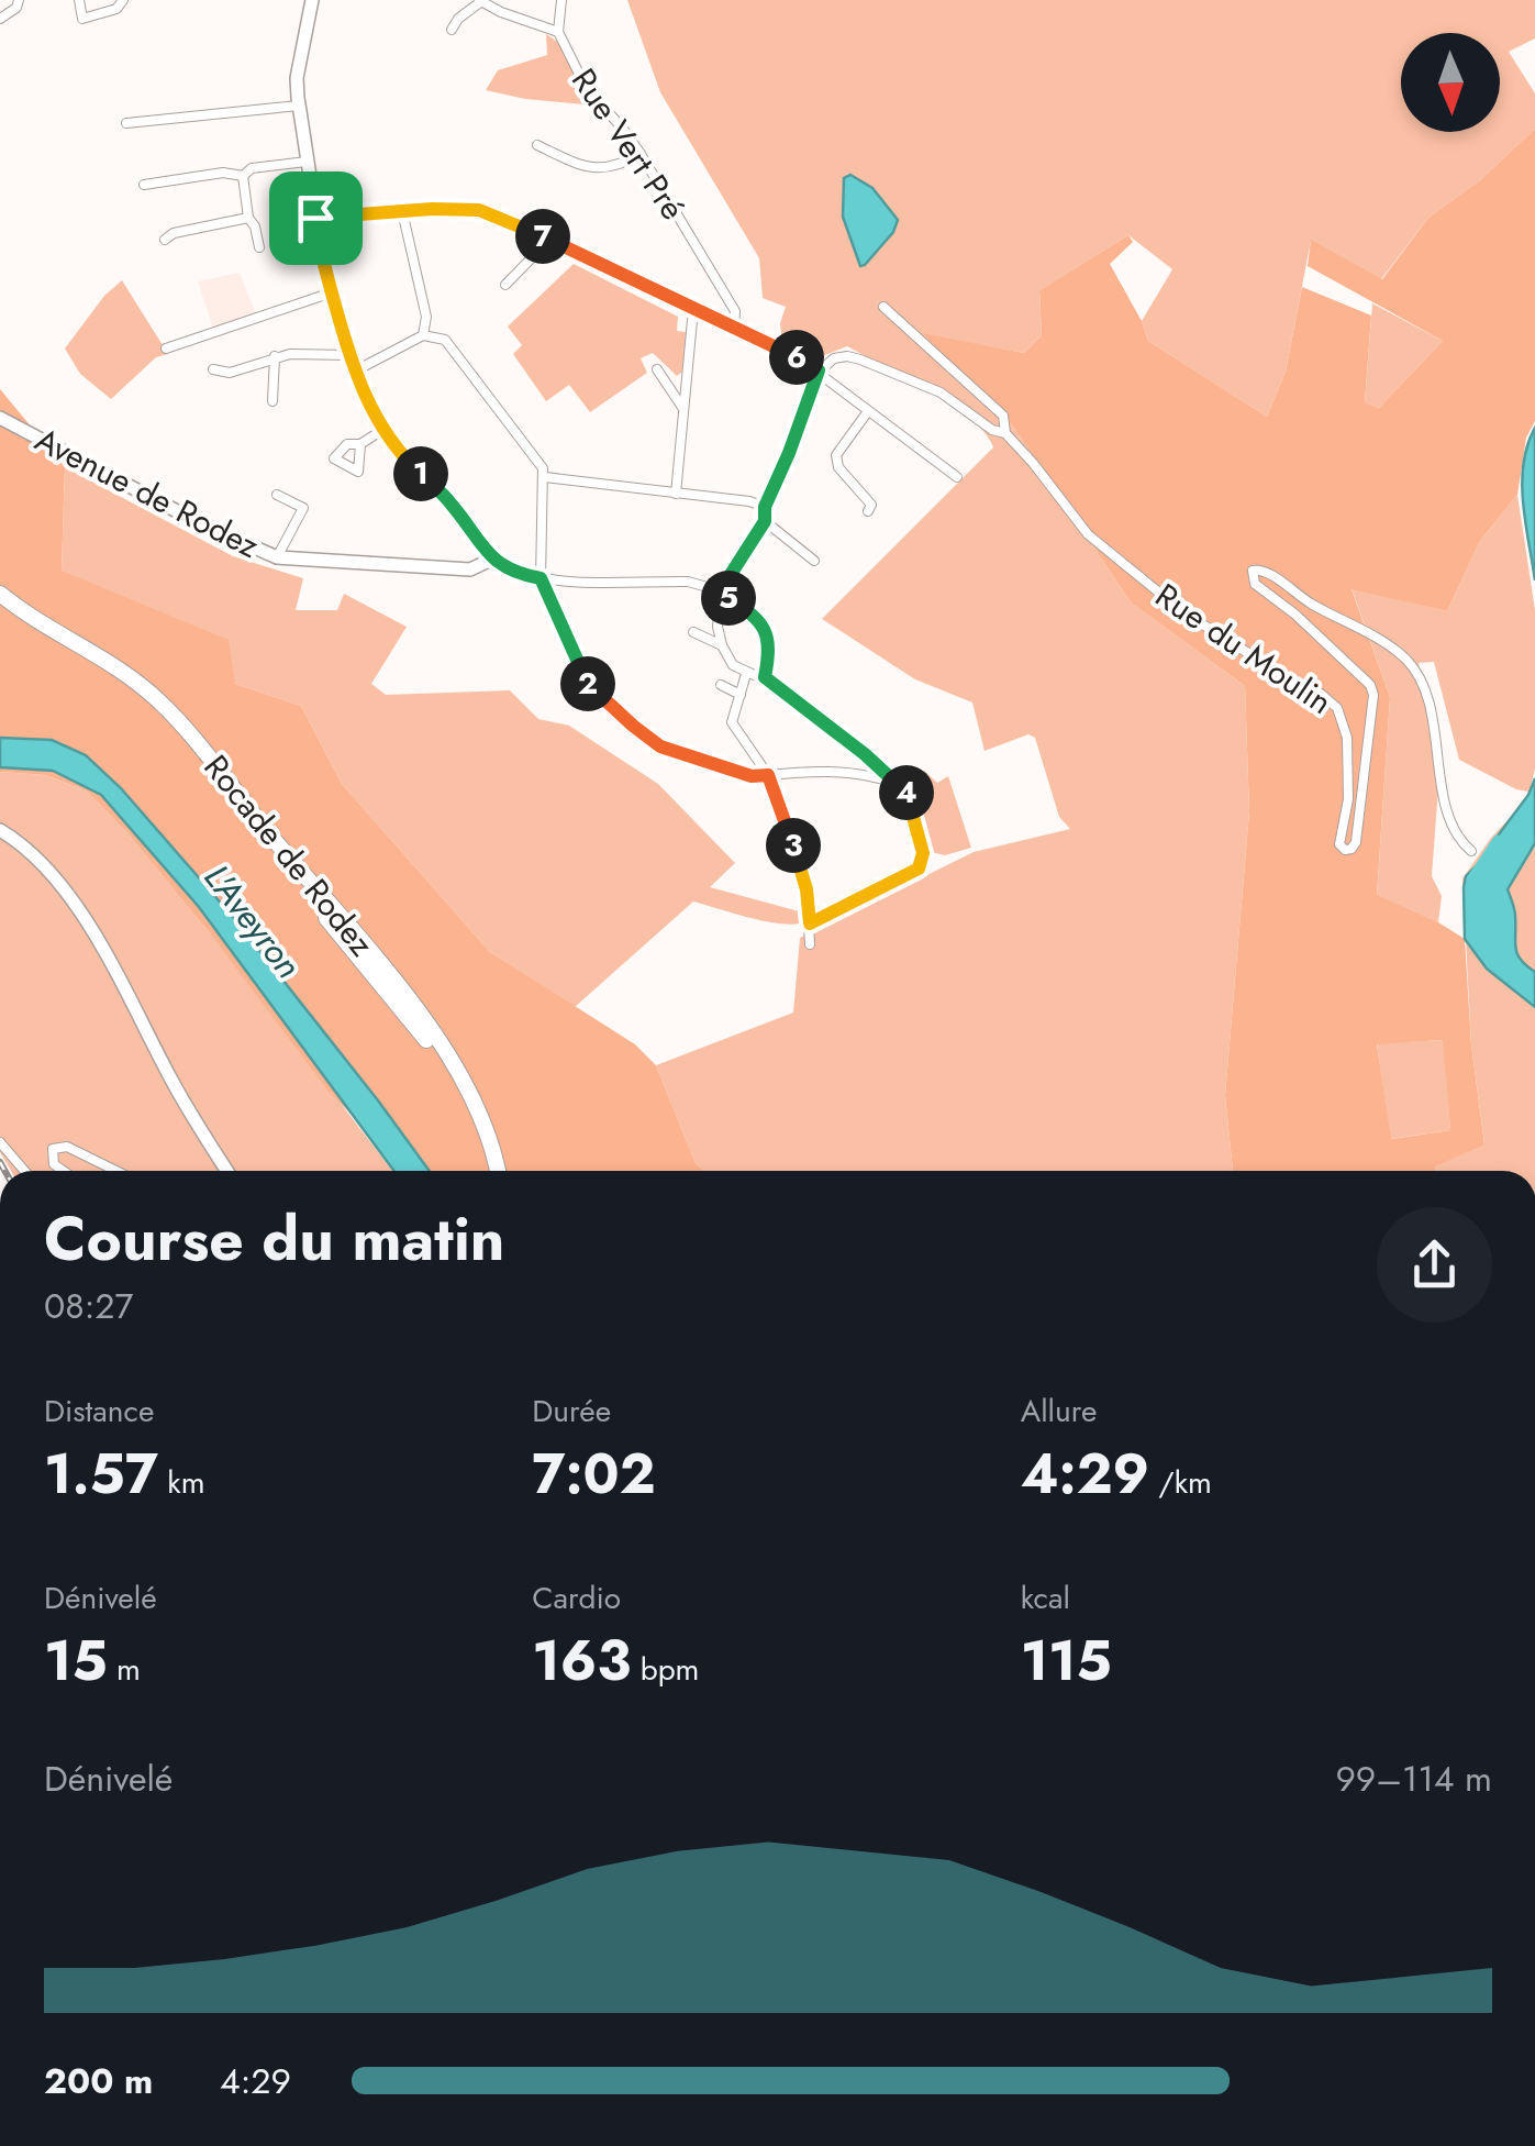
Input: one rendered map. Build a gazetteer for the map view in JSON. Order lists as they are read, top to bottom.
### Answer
{
  "streets": {
    "highway": ["Rocade de Rodez"],
    "street": ["Rue Vert Pré", "Avenue de Rodez", "Rue du Moulin"]
  },
  "water": ["L'Aveyron"],
  "north": "bottom",
  "page": {
    "pins": [
      "7",
      "6",
      "1",
      "5",
      "2",
      "4",
      "3"
    ],
    "heading": ["Course du matin", "08:27"],
    "stats": [
      ["Distance", "1.57 km"],
      ["Durée", "7:02"],
      ["Allure", "4:29 /km"],
      ["Dénivelé", "15 m"],
      ["Cardio", "163 bpm"],
      ["kcal", "115"]
    ],
    "chart": ["Dénivelé", "99–114 m"],
    "list": [
      {
        "name": "200 m",
        "note": "4:29"
      }
    ]
  }
}
